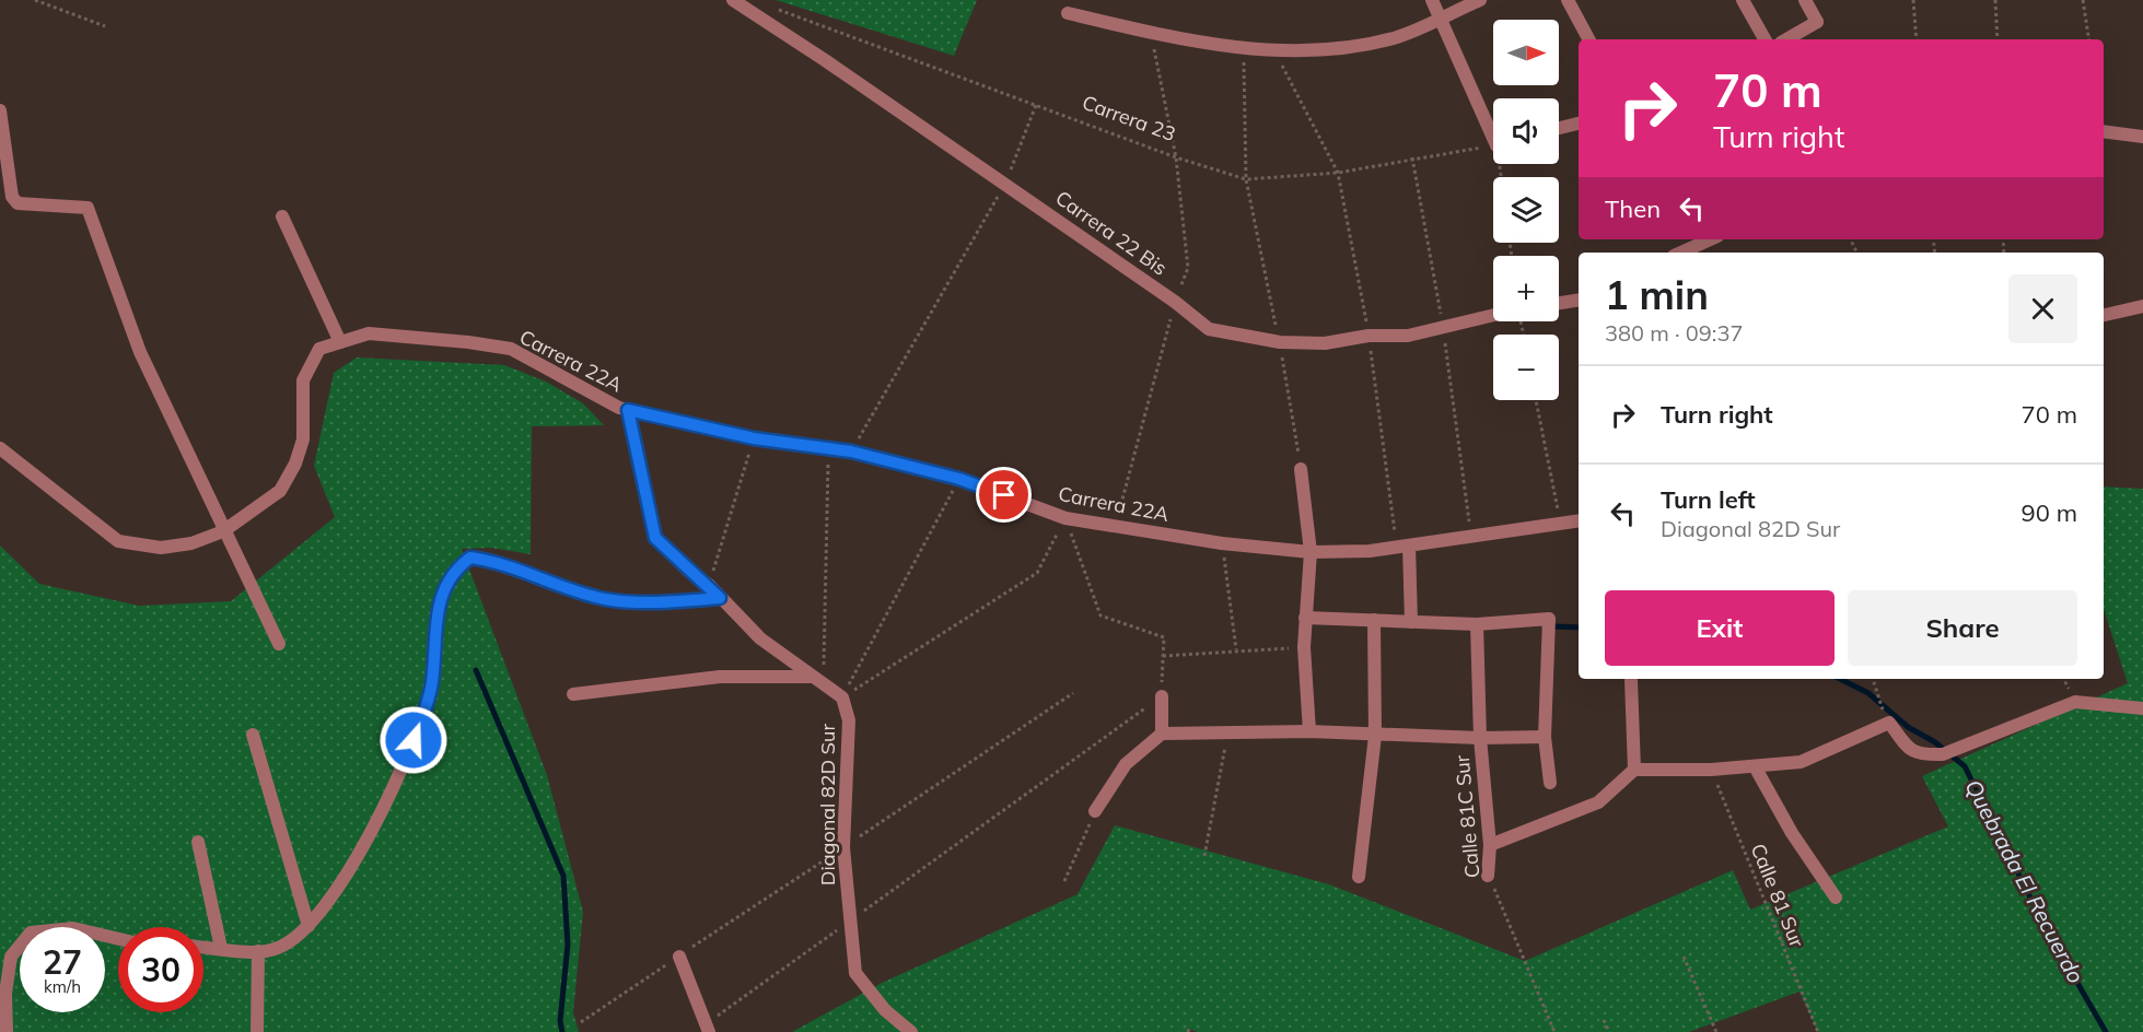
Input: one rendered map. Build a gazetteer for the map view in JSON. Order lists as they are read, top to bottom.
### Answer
{
  "streets": {
    "street": [
      "Carrera 22 Bis",
      "Carrera 22A",
      "Diagonal 82D Sur",
      "Calle 81C Sur"
    ],
    "path": ["Carrera 23", "Calle 81 Sur"]
  },
  "crossings": [
    ["Carrera 22A", "Diagonal 82D Sur"]
  ],
  "water": ["Quebrada El Recuerdo"],
  "north": "right",
  "page": {
    "map_buttons": ["+", "−"],
    "turn": ["70 m", "Turn right"],
    "then": "Then",
    "heading": ["1 min", "380 m · 09:37"],
    "list": [
      {
        "name": "Turn right",
        "value": "70 m"
      },
      {
        "name": "Turn left",
        "note": "Diagonal 82D Sur",
        "value": "90 m"
      }
    ],
    "buttons": ["Exit", "Share"],
    "speed": "27 km/h",
    "limit": "30"
  }
}
